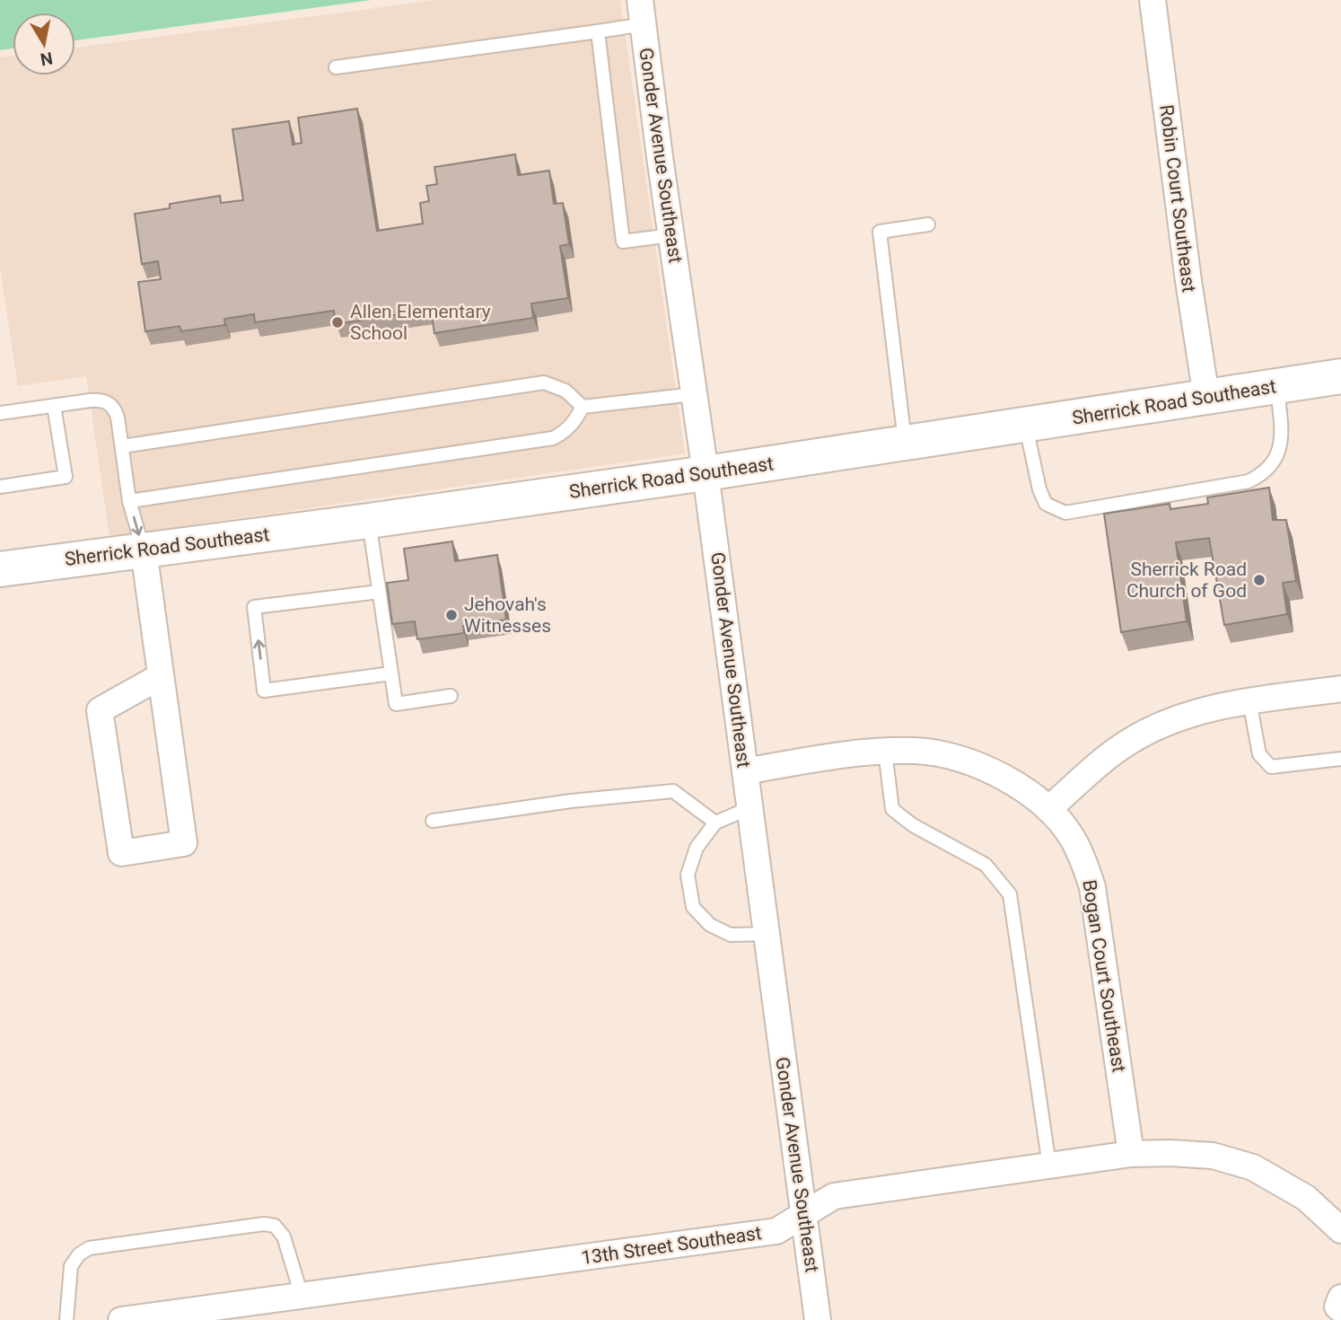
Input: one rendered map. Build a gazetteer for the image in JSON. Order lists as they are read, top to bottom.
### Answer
{
  "streets": {
    "street": [
      "Gonder Avenue Southeast",
      "Robin Court Southeast",
      "Sherrick Road Southeast",
      "Bogan Court Southeast",
      "13th Street Southeast"
    ]
  },
  "crossings": [
    ["Gonder Avenue Southeast", "Sherrick Road Southeast"],
    ["Gonder Avenue Southeast", "Bogan Court Southeast"],
    ["Gonder Avenue Southeast", "13th Street Southeast"],
    ["Robin Court Southeast", "Sherrick Road Southeast"],
    ["Bogan Court Southeast", "13th Street Southeast"]
  ],
  "places": ["Allen Elementary School", "Sherrick Road Church of God", "Jehovah's Witnesses"],
  "north": "bottom"
}
